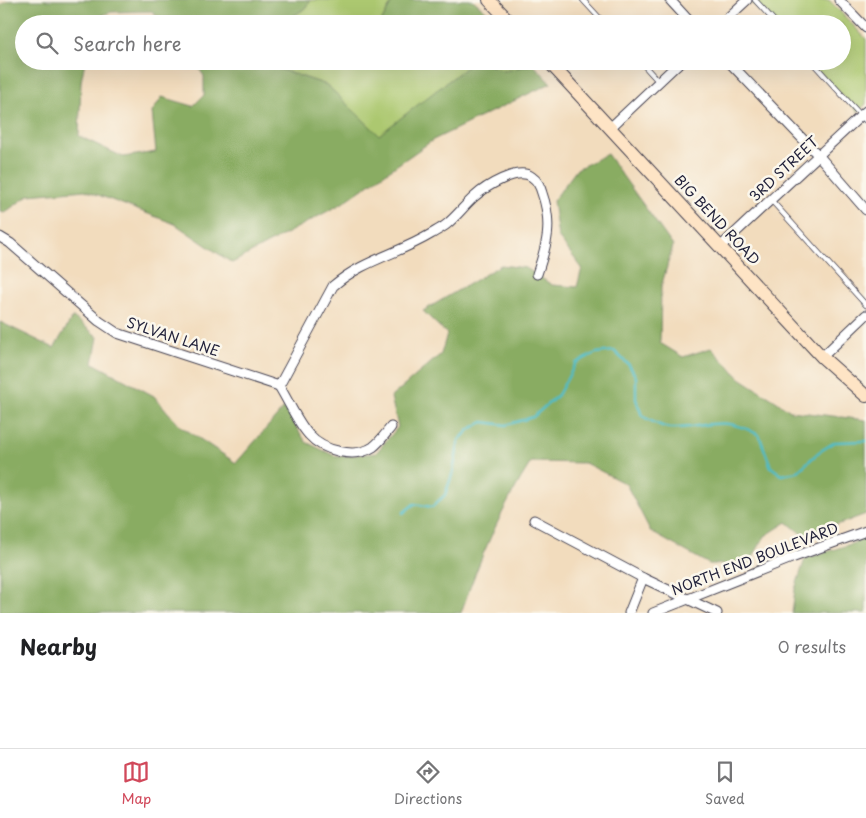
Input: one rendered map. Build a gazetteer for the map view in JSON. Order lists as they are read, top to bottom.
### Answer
{
  "streets": {
    "main road": ["BIG BEND ROAD"],
    "street": ["3RD STREET", "SYLVAN LANE", "NORTH END BOULEVARD"]
  },
  "crossings": [
    ["3RD STREET", "BIG BEND ROAD"]
  ],
  "page": {
    "search": "Search here",
    "heading": ["Nearby", "0 results"],
    "nav": ["Map", "Directions", "Saved"]
  }
}
